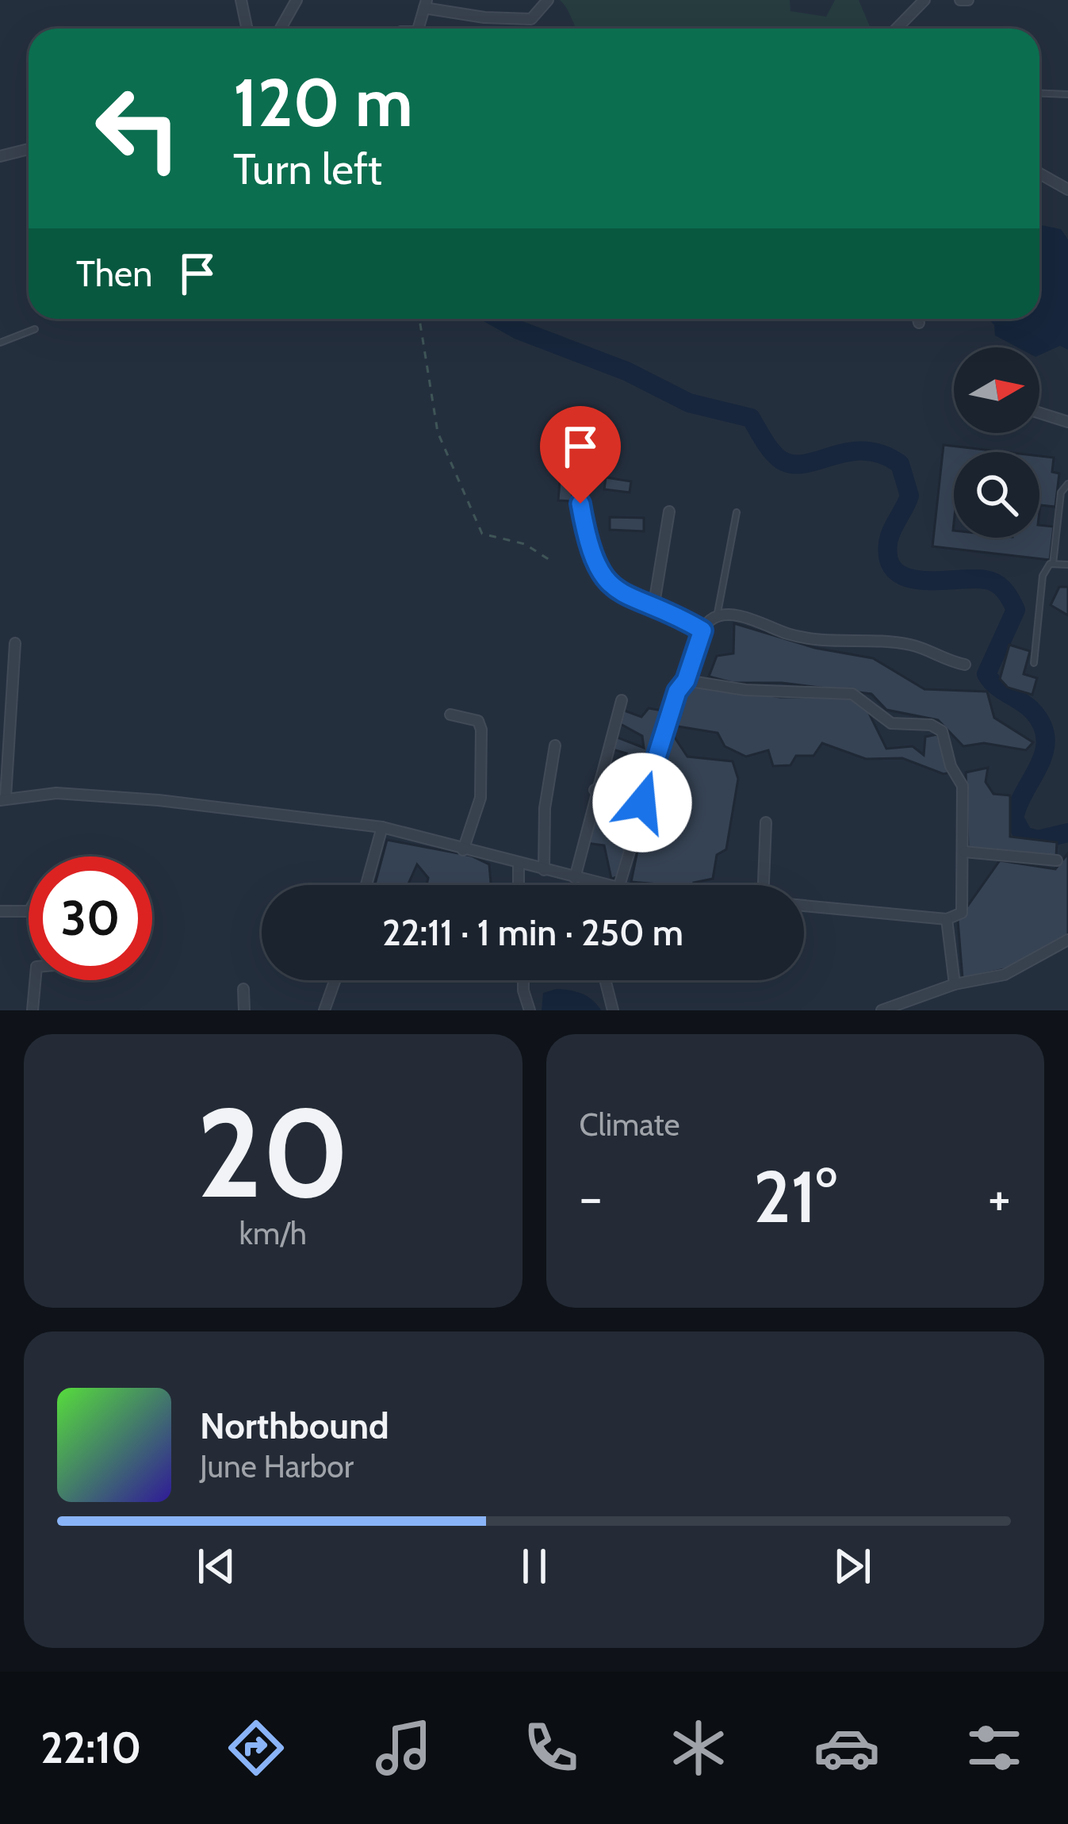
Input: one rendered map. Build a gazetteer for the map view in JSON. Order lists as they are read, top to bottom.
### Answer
{
  "north": "right",
  "page": {
    "turn": ["120 m", "Turn left"],
    "then": "Then",
    "limit": "30",
    "trip": "22:11 · 1 min · 250 m",
    "tile": [
      ["20", "km/h"],
      "Climate"
    ],
    "heat": ["−", "21°", "+"],
    "song": ["Northbound", "June Harbor"],
    "tabs": "22:10"
  }
}
